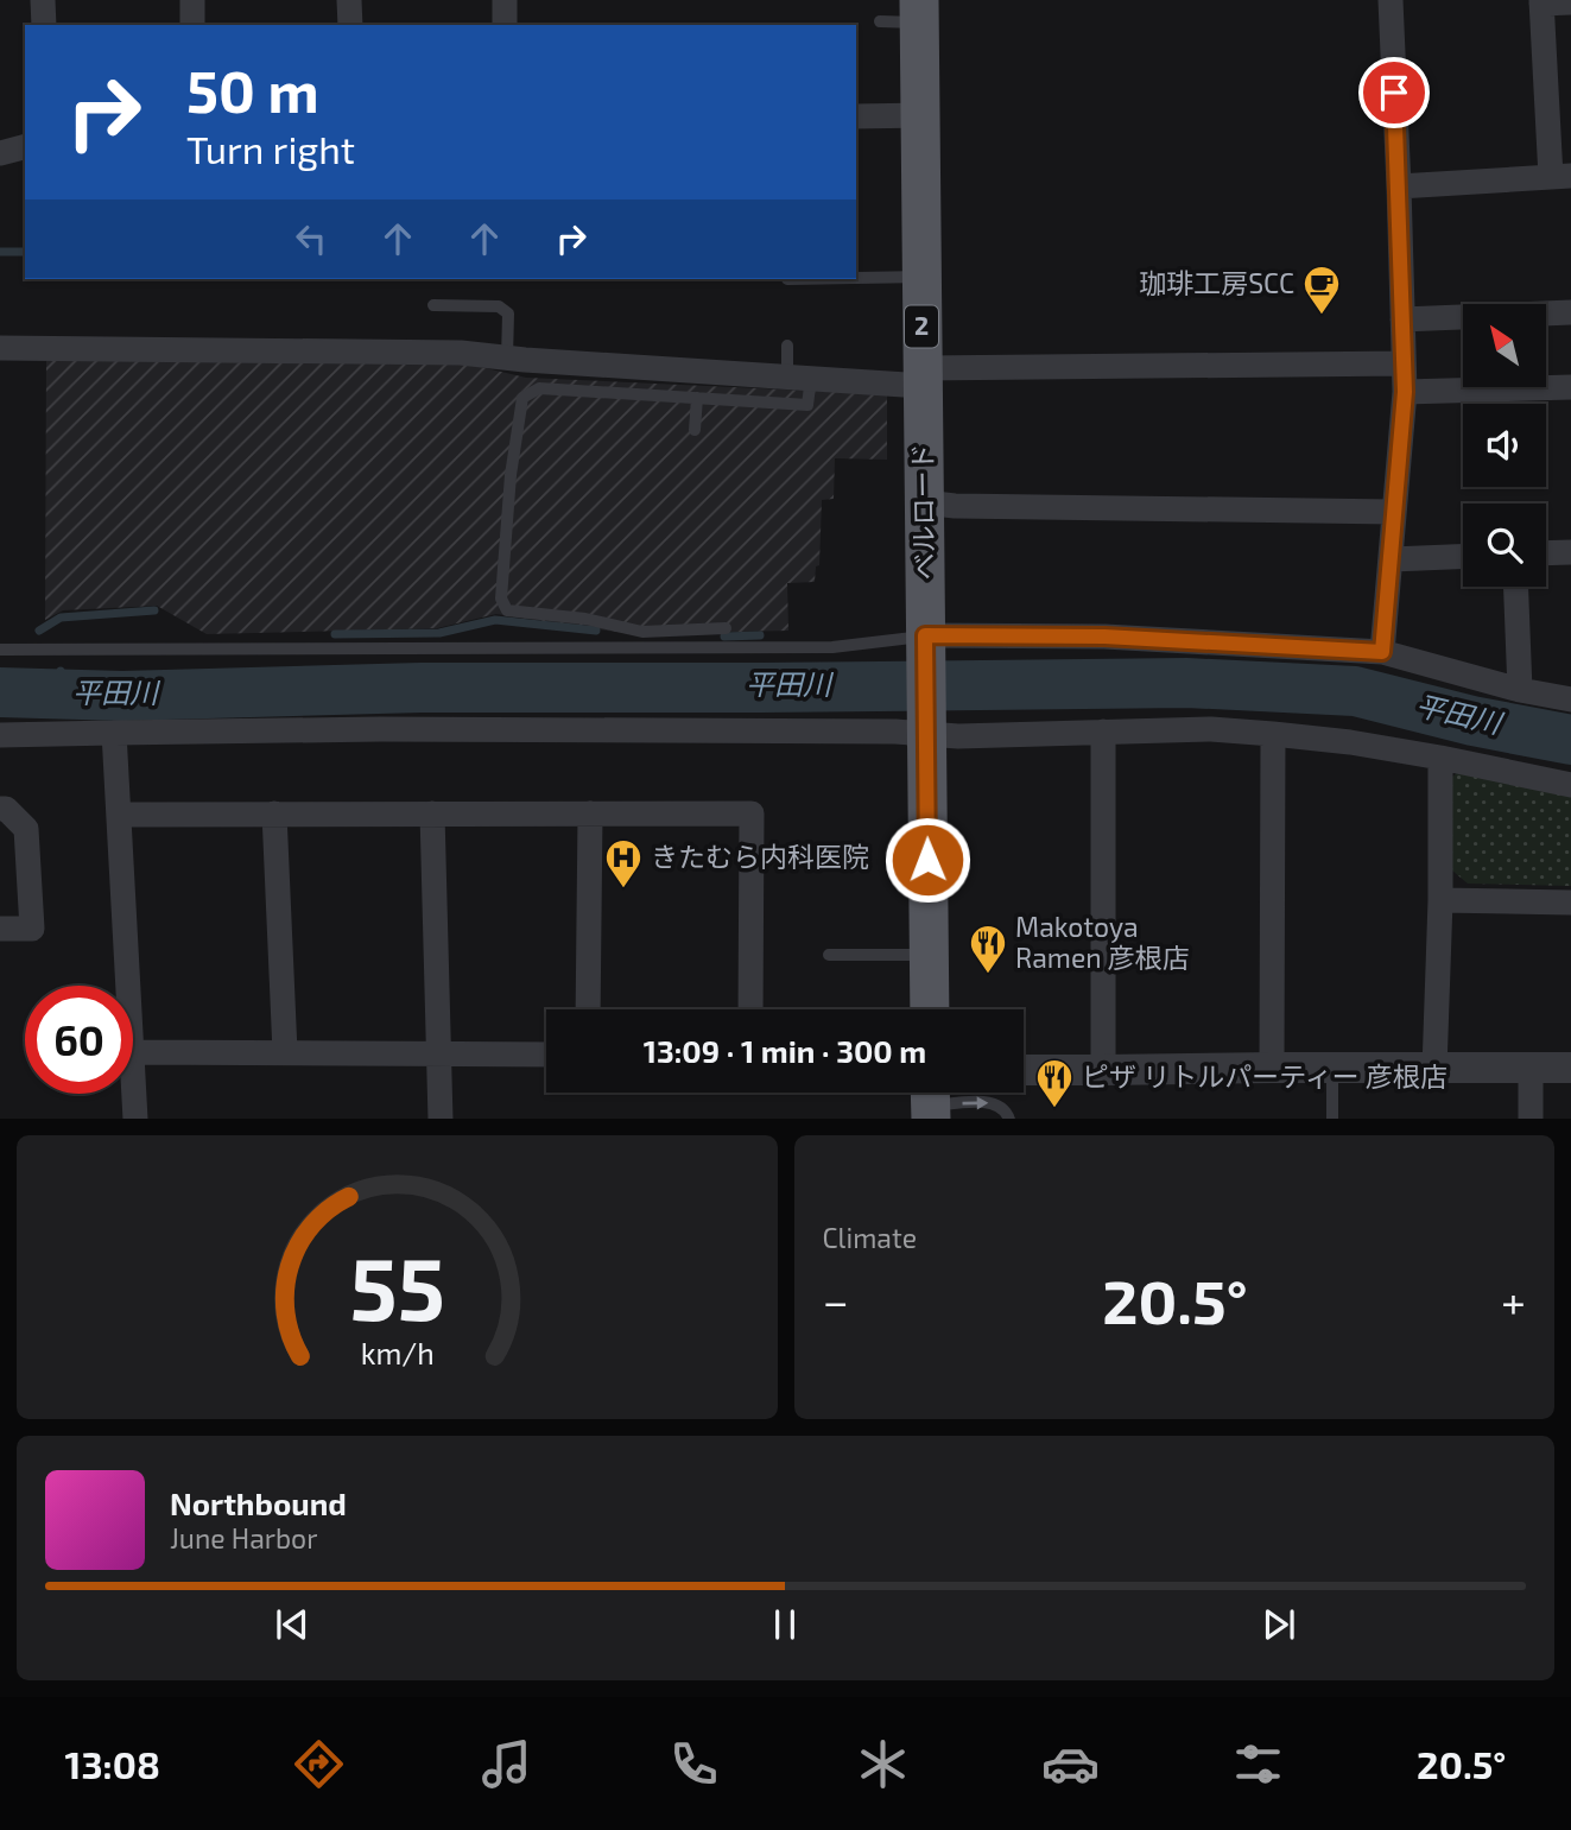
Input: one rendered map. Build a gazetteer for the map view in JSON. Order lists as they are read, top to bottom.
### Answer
{
  "streets": {
    "main road": ["2", "ベルロード"]
  },
  "water": ["平田川"],
  "places": {
    "cafe": ["珈琲工房SCC"],
    "hospital": ["きたむら内科医院"],
    "restaurant": ["Makotoya Ramen 彦根店", "ピザ リトルパーティー 彦根店"]
  },
  "north": "top left",
  "page": {
    "turn": ["50 m", "Turn right"],
    "limit": "60",
    "trip": "13:09 · 1 min · 300 m",
    "tile": "Climate",
    "heat": ["−", "20.5°", "+"],
    "song": ["Northbound", "June Harbor"],
    "tabs": ["13:08", "20.5°"],
    "gauge": ["55", "km/h"]
  }
}
